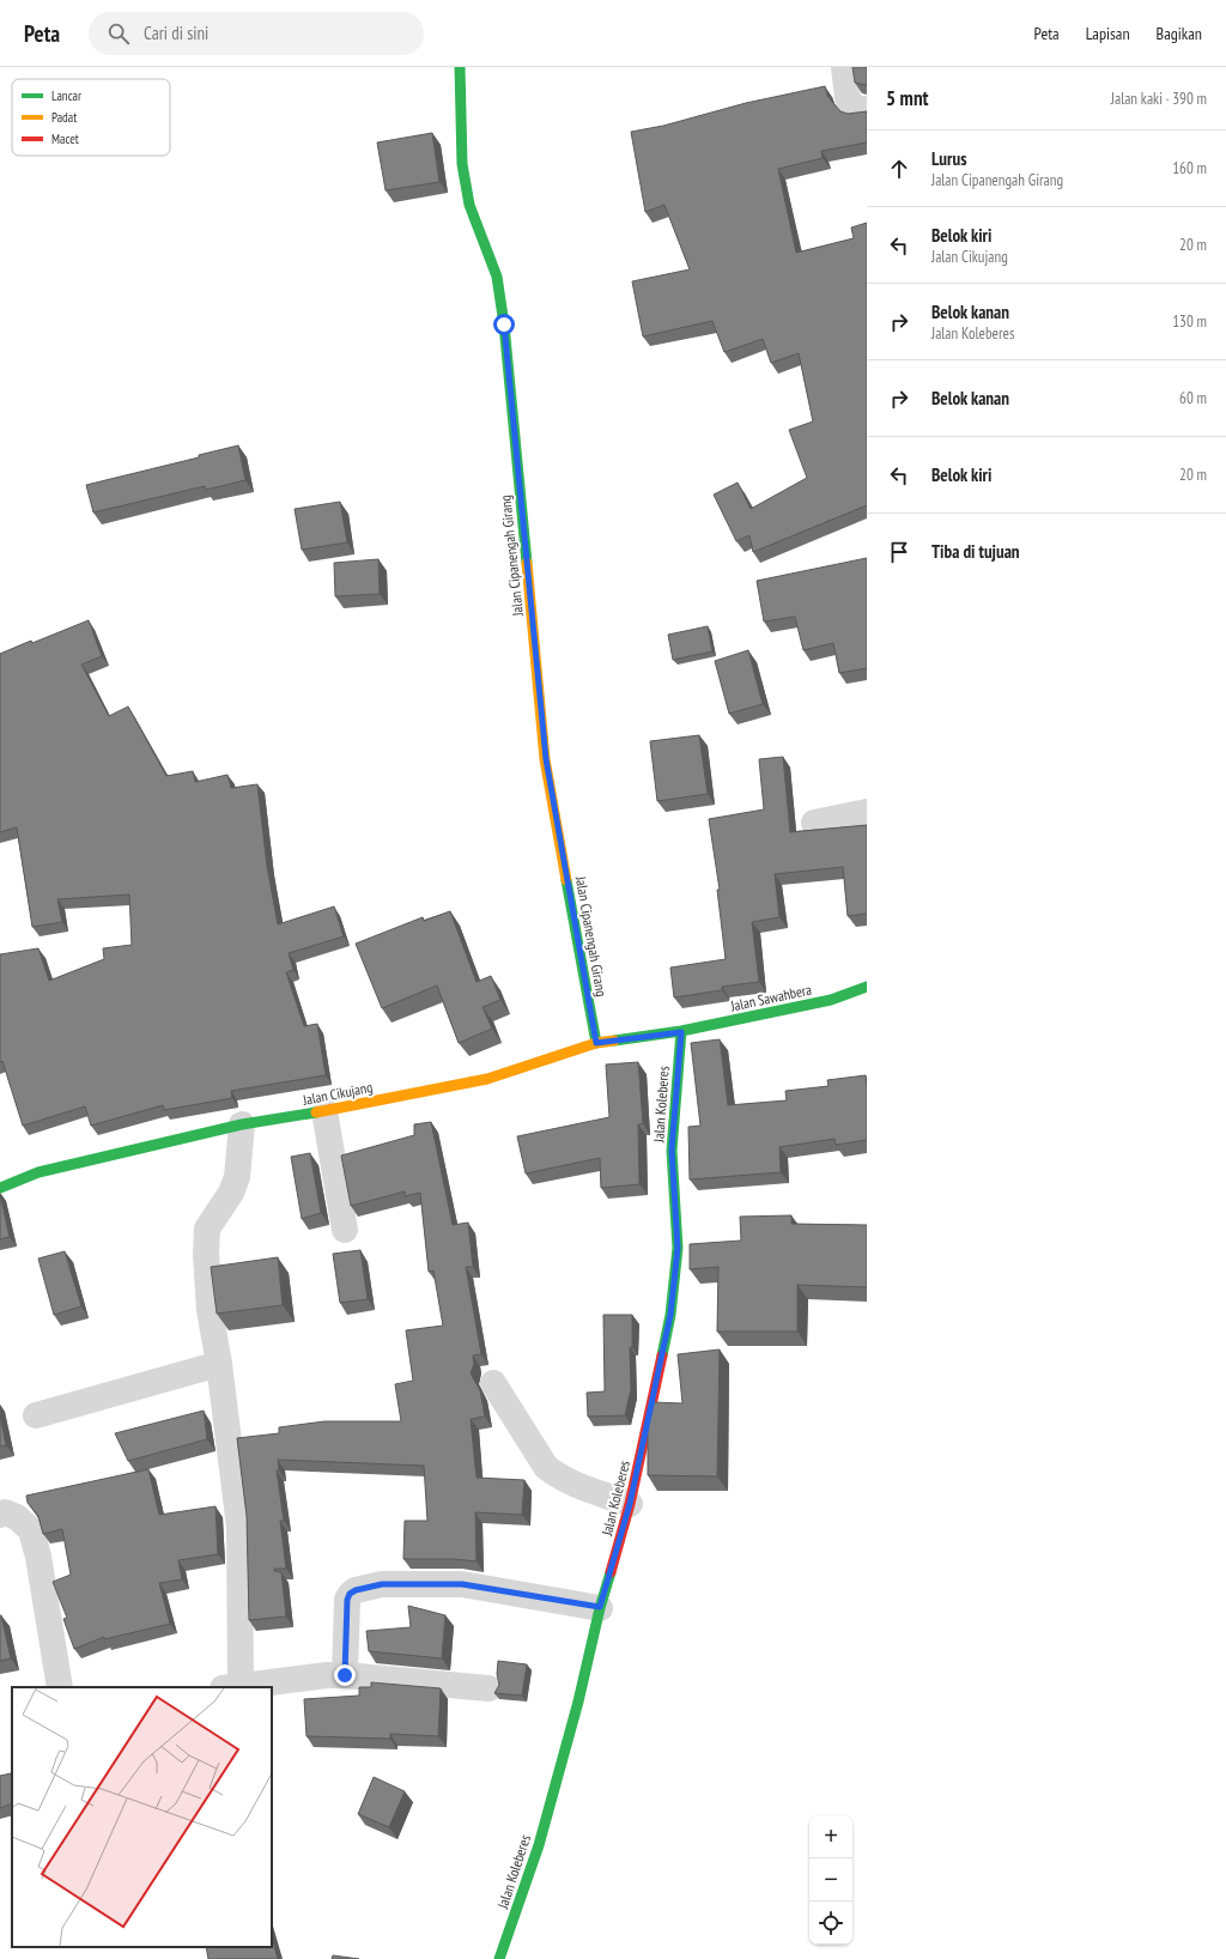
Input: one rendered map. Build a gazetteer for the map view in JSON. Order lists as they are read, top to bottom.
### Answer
{
  "streets": {
    "street": [
      "Jalan Cipanengah Girang",
      "Jalan Sawahbera",
      "Jalan Cikujang",
      "Jalan Koleberes"
    ]
  },
  "crossings": [
    ["Jalan Cipanengah Girang", "Jalan Cikujang"],
    ["Jalan Sawahbera", "Jalan Cikujang"],
    ["Jalan Sawahbera", "Jalan Koleberes"],
    ["Jalan Cikujang", "Jalan Koleberes"]
  ],
  "legend": ["Lancar", "Padat", "Macet"],
  "page": {
    "header": "Peta",
    "search": "Cari di sini",
    "nav": ["Peta", "Lapisan", "Bagikan"],
    "heading": ["5 mnt", "Jalan kaki · 390 m"],
    "list": [
      ["Lurus", "Jalan Cipanengah Girang", "160 m"],
      ["Belok kiri", "Jalan Cikujang", "20 m"],
      ["Belok kanan", "Jalan Koleberes", "130 m"],
      ["Belok kanan", "60 m"],
      ["Belok kiri", "20 m"],
      "Tiba di tujuan"
    ],
    "map_buttons": ["+", "−"]
  }
}
